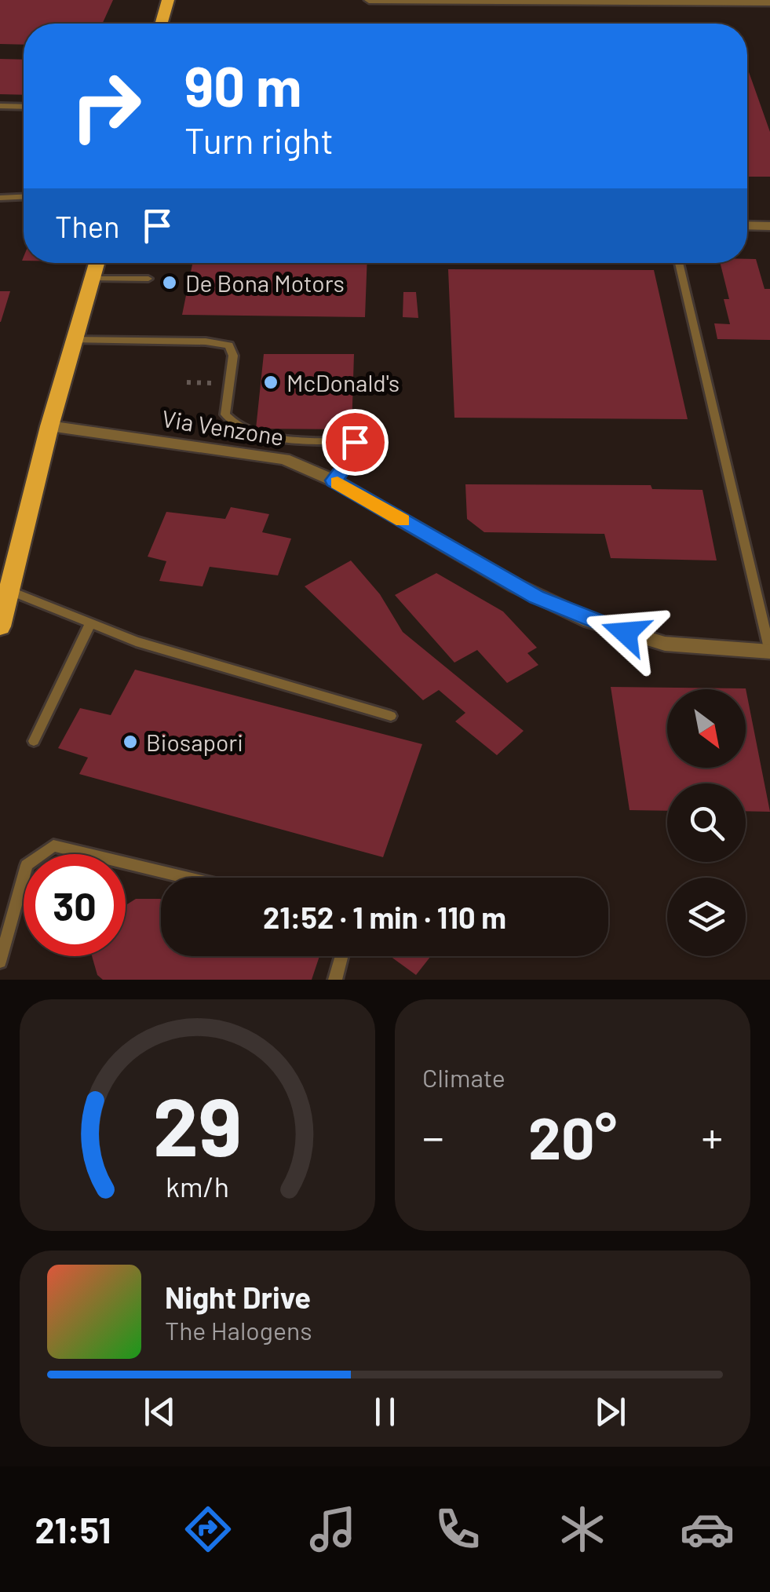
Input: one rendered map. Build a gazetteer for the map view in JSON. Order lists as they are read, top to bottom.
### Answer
{
  "streets": {
    "street": ["Via Venzone"]
  },
  "places": ["De Bona Motors", "McDonald's", "Biosapori"],
  "north": "bottom right",
  "page": {
    "turn": ["90 m", "Turn right"],
    "then": "Then",
    "limit": "30",
    "trip": "21:52 · 1 min · 110 m",
    "tile": "Climate",
    "heat": ["−", "20°", "+"],
    "song": ["Night Drive", "The Halogens"],
    "tabs": "21:51",
    "gauge": ["29", "km/h"]
  }
}
